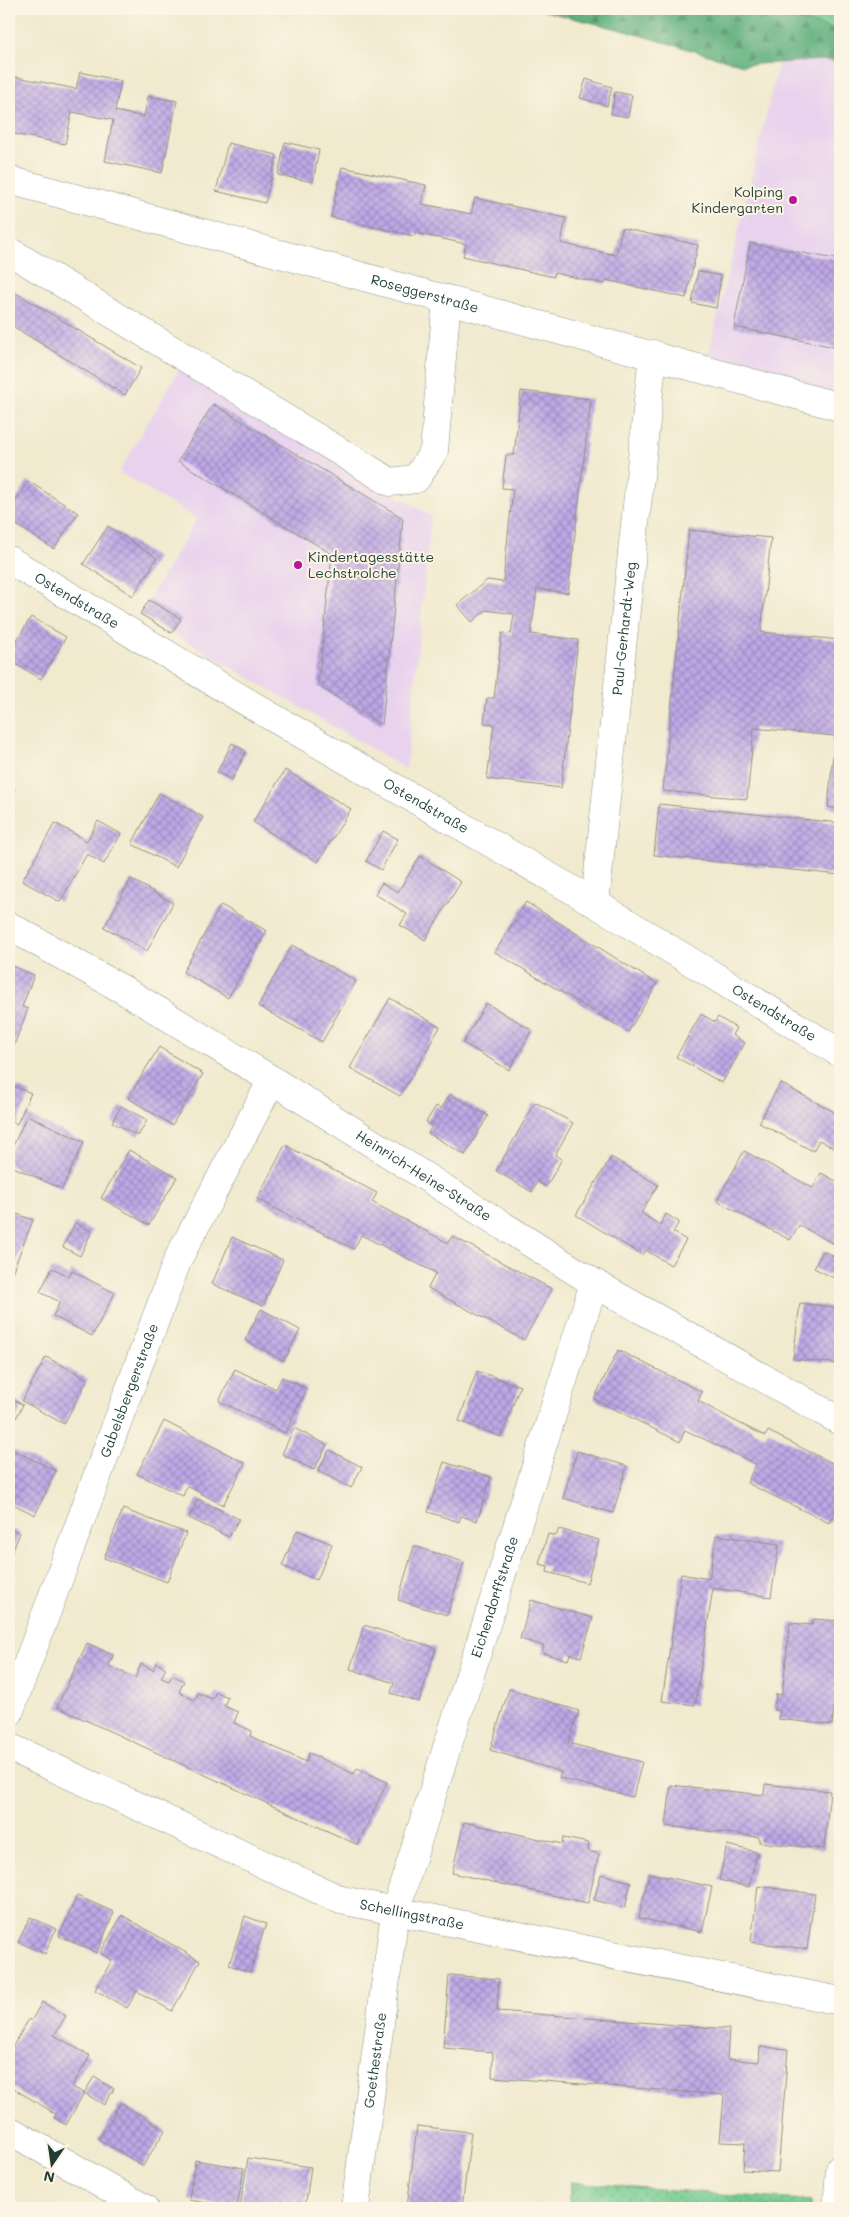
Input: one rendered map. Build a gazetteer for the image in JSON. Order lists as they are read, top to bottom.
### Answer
{
  "streets": {
    "street": [
      "Roseggerstraße",
      "Ostendstraße",
      "Paul-Gerhardt-Weg",
      "Heinrich-Heine-Straße",
      "Gabelsbergerstraße",
      "Eichendorffstraße",
      "Schellingstraße",
      "Goethestraße"
    ]
  },
  "crossings": [
    ["Roseggerstraße", "Paul-Gerhardt-Weg"],
    ["Ostendstraße", "Paul-Gerhardt-Weg"],
    ["Heinrich-Heine-Straße", "Gabelsbergerstraße"],
    ["Heinrich-Heine-Straße", "Eichendorffstraße"],
    ["Eichendorffstraße", "Schellingstraße"],
    ["Eichendorffstraße", "Goethestraße"],
    ["Schellingstraße", "Goethestraße"]
  ],
  "places": ["Kolping Kindergarten", "Kindertagesstätte Lechstrolche"],
  "north": "bottom"
}
